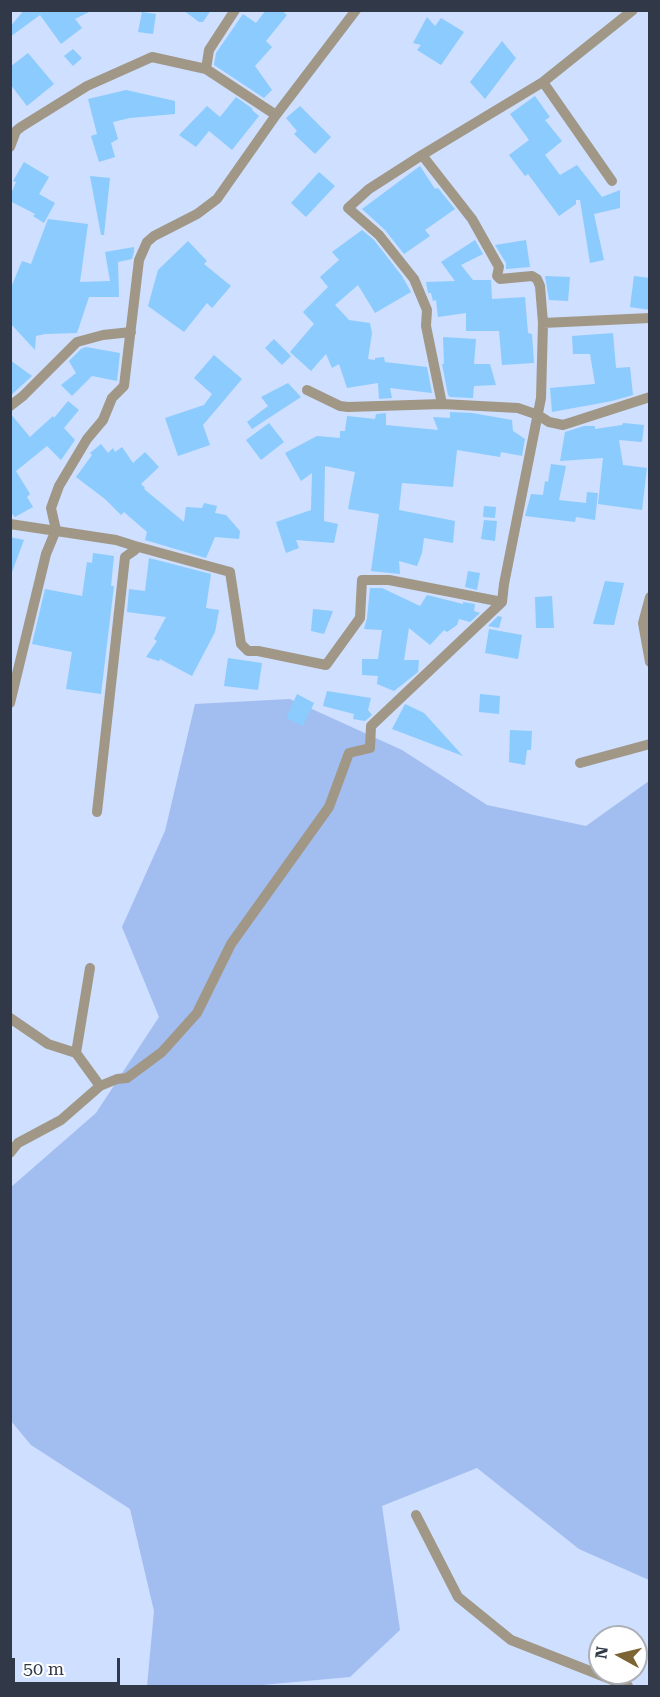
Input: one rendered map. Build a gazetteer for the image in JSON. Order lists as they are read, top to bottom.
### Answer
{
  "scale_bar": "50 m",
  "north": "left"
}
